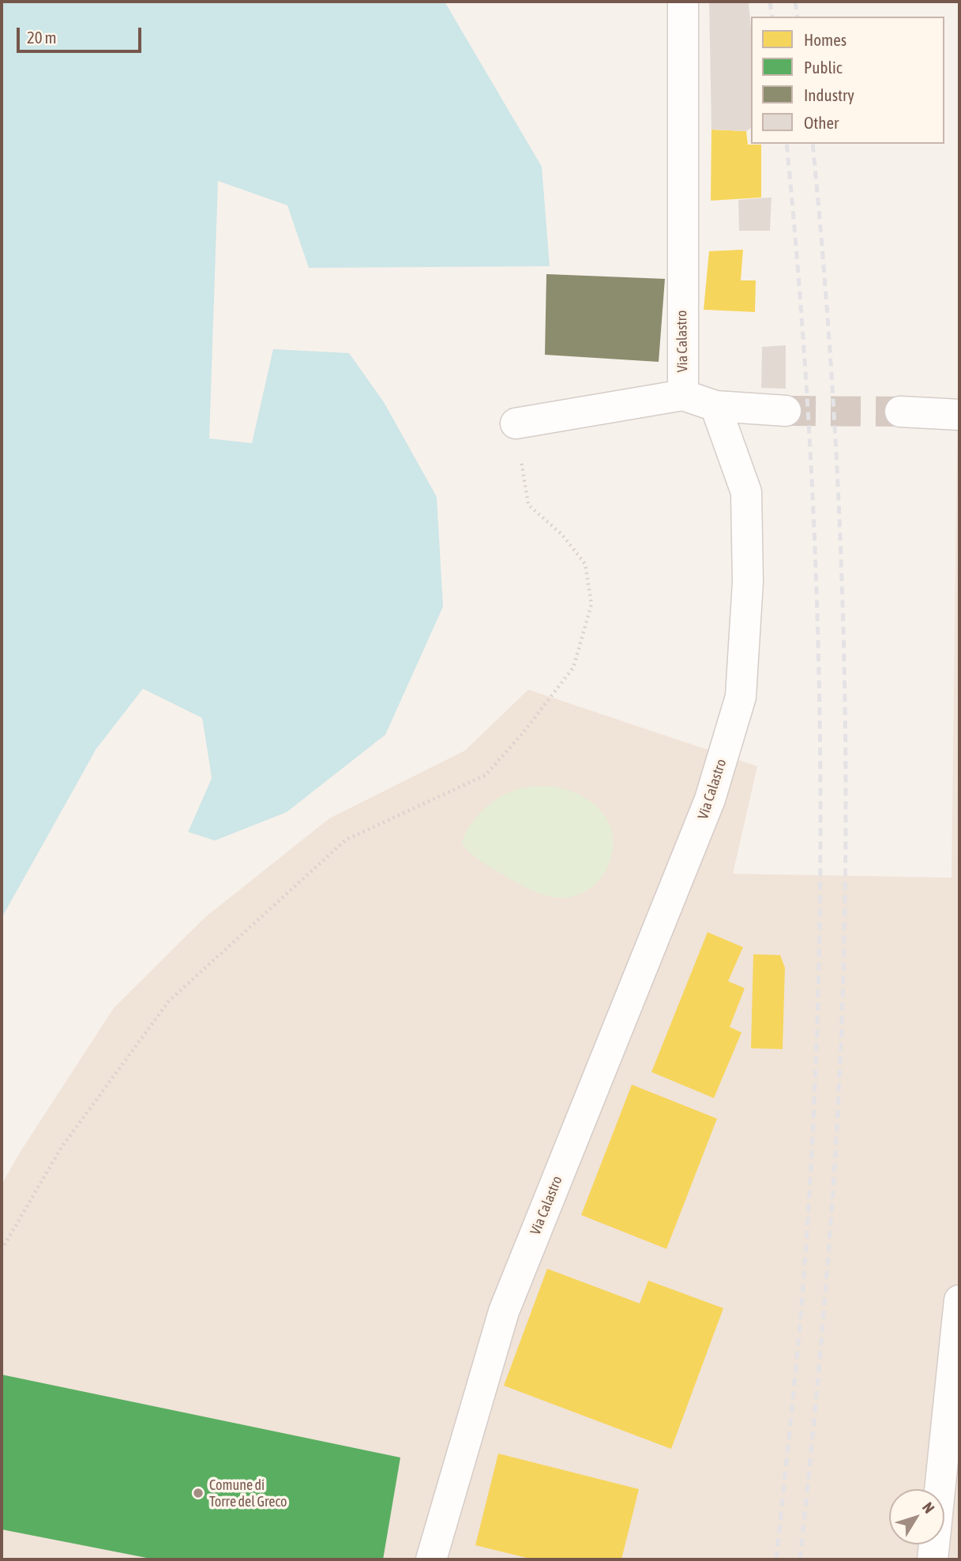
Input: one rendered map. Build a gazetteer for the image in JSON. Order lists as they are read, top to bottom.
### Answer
{
  "streets": {
    "street": ["Via Calastro"]
  },
  "places": ["Comune di Torre del Greco"],
  "legend": [
    "Homes",
    "Public",
    "Industry",
    "Other"
  ],
  "scale_bar": "20 m",
  "north": "top right"
}
